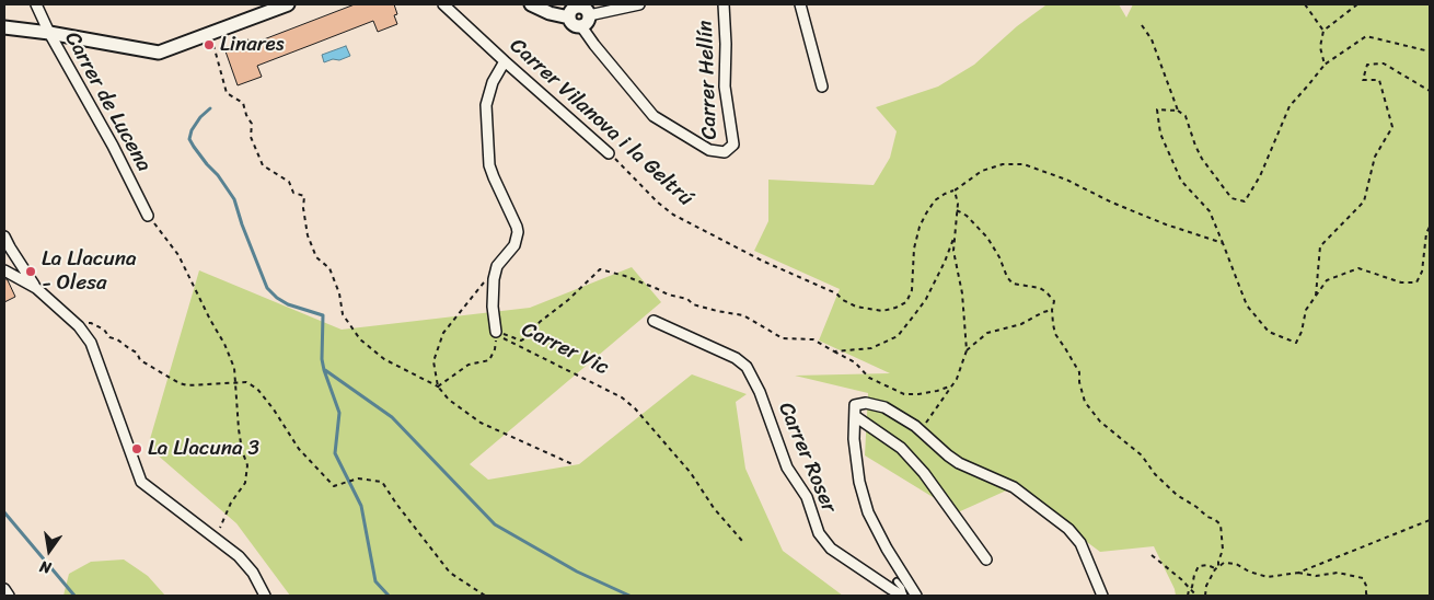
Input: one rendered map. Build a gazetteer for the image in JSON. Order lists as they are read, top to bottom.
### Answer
{
  "streets": {
    "street": [
      "Carrer Hellín",
      "Carrer de Lucena",
      "Carrer Vilanova i la Geltrú",
      "Carrer Vic",
      "Carrer Roser"
    ]
  },
  "crossings": [
    ["Carrer Vilanova i la Geltrú", "Carrer Vic"]
  ],
  "places": ["Linares", "La Llacuna - Olesa", "La Llacuna 3"],
  "north": "bottom"
}
